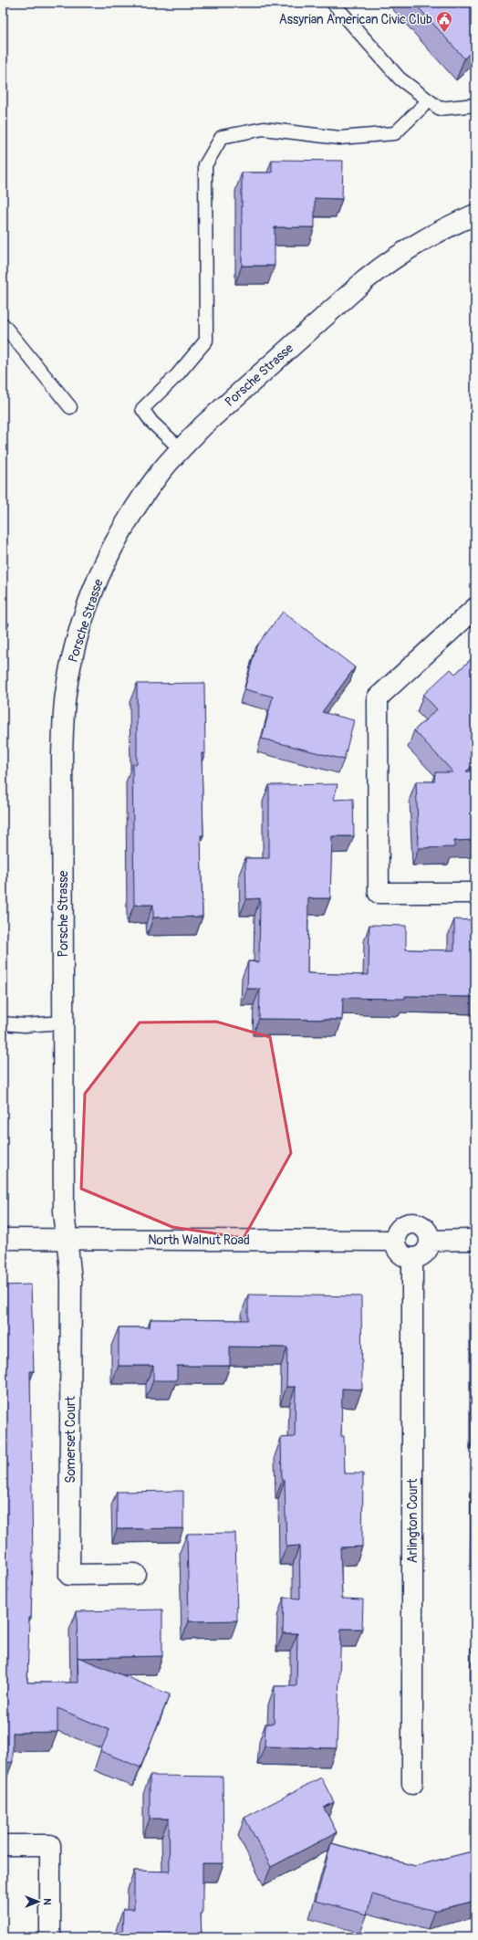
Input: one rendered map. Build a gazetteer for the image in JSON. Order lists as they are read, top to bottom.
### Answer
{
  "streets": {
    "street": [
      "Porsche Strasse",
      "North Walnut Road",
      "Somerset Court",
      "Arlington Court"
    ]
  },
  "crossings": [
    ["Porsche Strasse", "North Walnut Road"],
    ["Porsche Strasse", "Somerset Court"],
    ["North Walnut Road", "Somerset Court"],
    ["North Walnut Road", "Arlington Court"]
  ],
  "places": {
    "public building": ["Assyrian American Civic Club"]
  },
  "north": "right"
}
